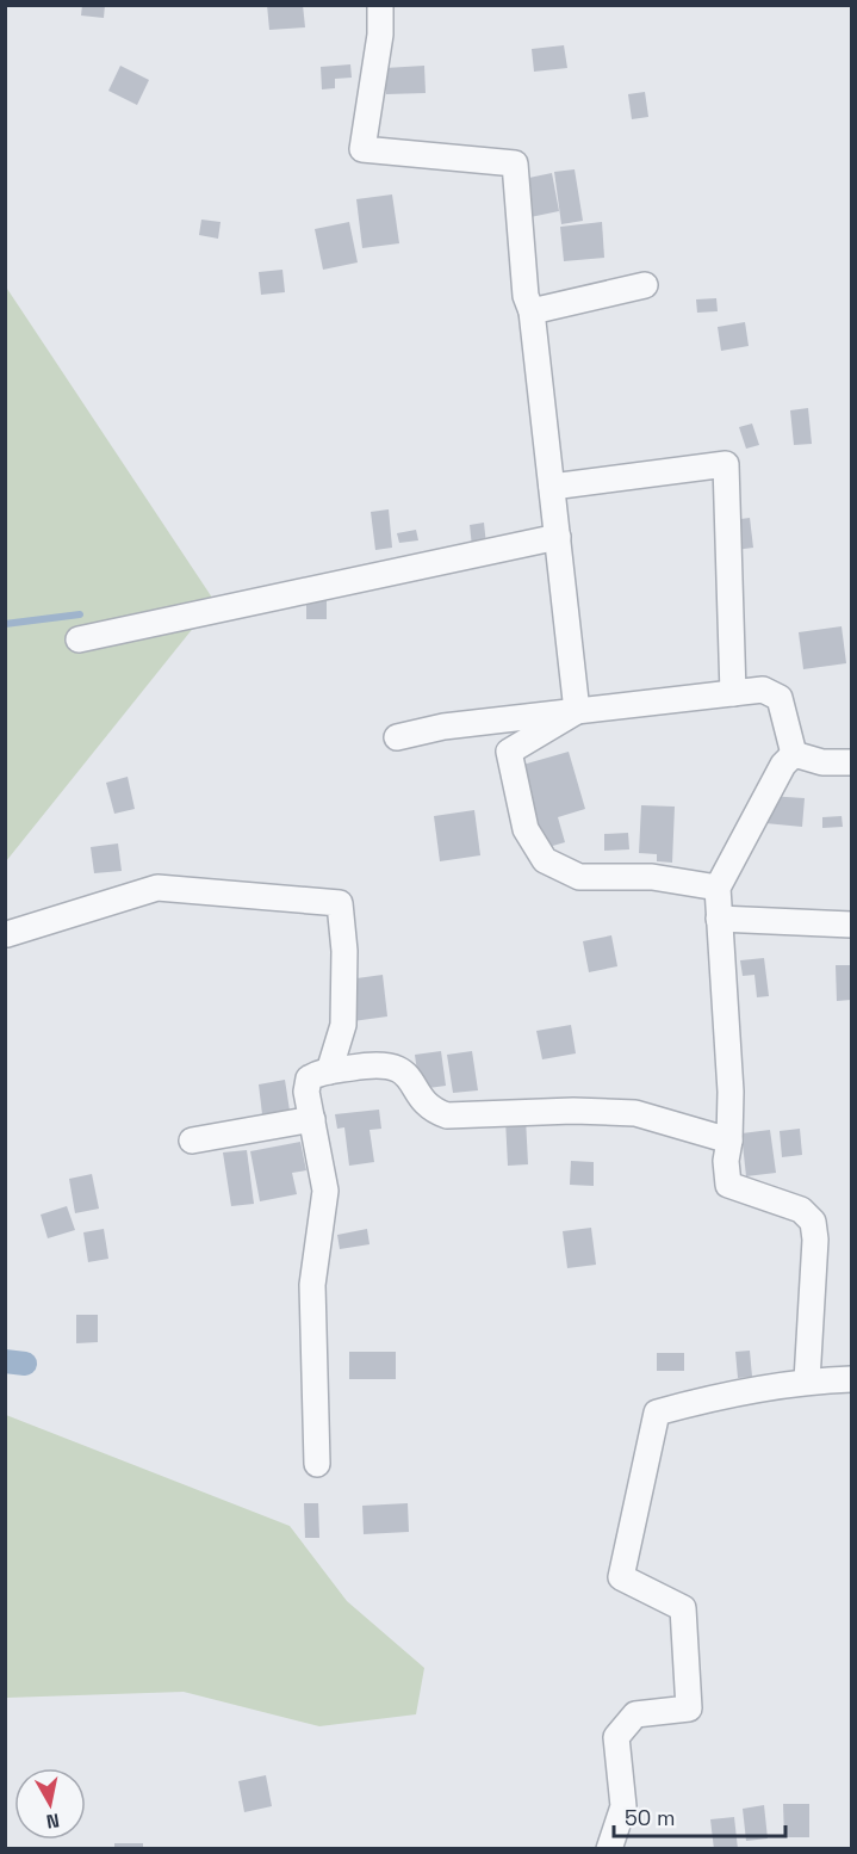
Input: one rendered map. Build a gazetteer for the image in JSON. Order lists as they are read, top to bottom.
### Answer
{
  "scale_bar": "50 m",
  "north": "bottom"
}
